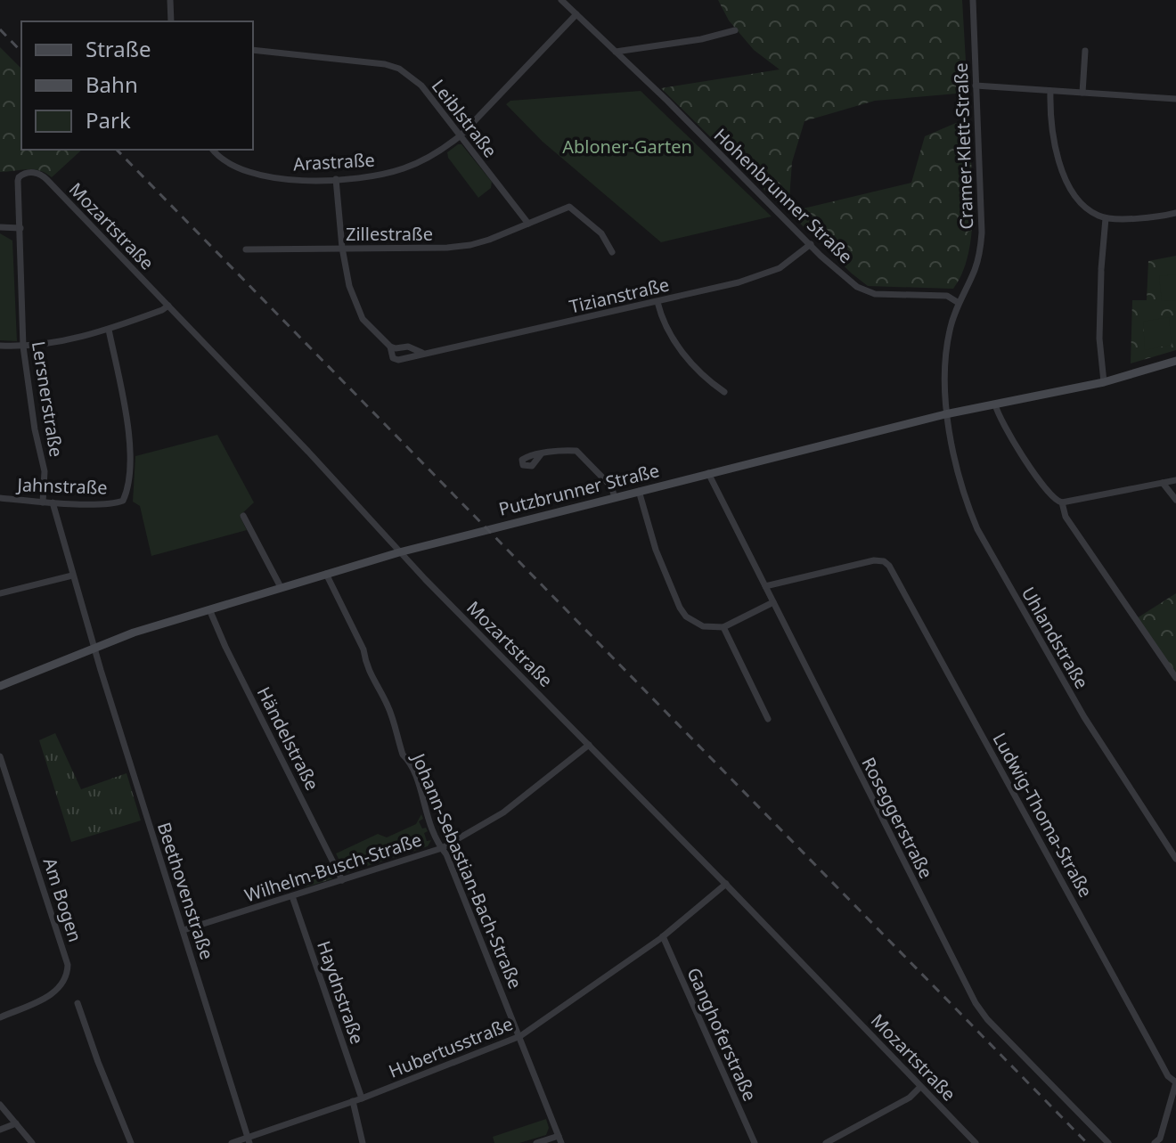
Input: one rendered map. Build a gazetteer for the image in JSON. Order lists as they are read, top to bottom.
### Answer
{
  "streets": {
    "main road": ["Putzbrunner Straße"],
    "street": [
      "Leiblstraße",
      "Cramer-Klett-Straße",
      "Arastraße",
      "Hohenbrunner Straße",
      "Mozartstraße",
      "Zillestraße",
      "Tizianstraße",
      "Lersnerstraße",
      "Jahnstraße",
      "Uhlandstraße",
      "Händelstraße",
      "Ludwig-Thoma-Straße",
      "Roseggerstraße",
      "Wilhelm-Busch-Straße",
      "Johann-Sebastian-Bach-Straße",
      "Beethovenstraße",
      "Am Bogen",
      "Haydnstraße",
      "Ganghoferstraße",
      "Hubertusstraße"
    ]
  },
  "crossings": [
    ["Leiblstraße", "Arastraße"],
    ["Leiblstraße", "Zillestraße"],
    ["Cramer-Klett-Straße", "Hohenbrunner Straße"],
    ["Cramer-Klett-Straße", "Putzbrunner Straße"],
    ["Cramer-Klett-Straße", "Uhlandstraße"],
    ["Arastraße", "Hohenbrunner Straße"],
    ["Arastraße", "Tizianstraße"],
    ["Hohenbrunner Straße", "Tizianstraße"],
    ["Mozartstraße", "Lersnerstraße"],
    ["Mozartstraße", "Putzbrunner Straße"],
    ["Mozartstraße", "Wilhelm-Busch-Straße"],
    ["Mozartstraße", "Hubertusstraße"],
    ["Zillestraße", "Tizianstraße"],
    ["Lersnerstraße", "Jahnstraße"],
    ["Jahnstraße", "Beethovenstraße"],
    ["Putzbrunner Straße", "Uhlandstraße"],
    ["Putzbrunner Straße", "Händelstraße"],
    ["Putzbrunner Straße", "Roseggerstraße"],
    ["Putzbrunner Straße", "Johann-Sebastian-Bach-Straße"],
    ["Putzbrunner Straße", "Beethovenstraße"],
    ["Händelstraße", "Wilhelm-Busch-Straße"],
    ["Ludwig-Thoma-Straße", "Roseggerstraße"],
    ["Wilhelm-Busch-Straße", "Johann-Sebastian-Bach-Straße"],
    ["Wilhelm-Busch-Straße", "Beethovenstraße"],
    ["Wilhelm-Busch-Straße", "Haydnstraße"],
    ["Johann-Sebastian-Bach-Straße", "Hubertusstraße"],
    ["Beethovenstraße", "Hubertusstraße"],
    ["Haydnstraße", "Hubertusstraße"],
    ["Ganghoferstraße", "Hubertusstraße"]
  ],
  "parks": ["Abloner-Garten"],
  "legend": ["Straße", "Bahn", "Park"]
}
